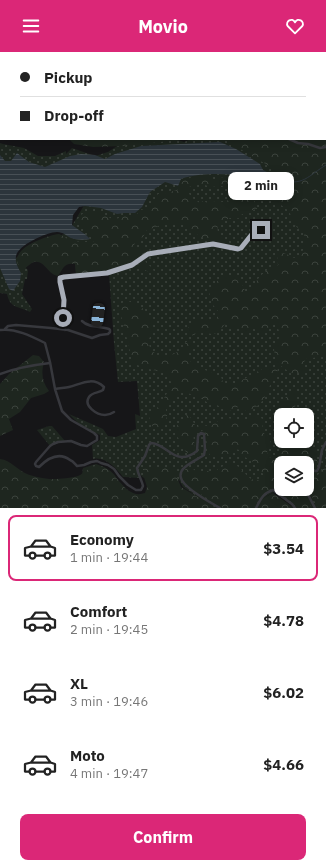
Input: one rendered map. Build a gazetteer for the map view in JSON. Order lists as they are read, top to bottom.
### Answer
{
  "page": {
    "header": "Movio",
    "banner": ["Pickup", "Drop-off"],
    "bubble": "2 min",
    "list": [
      {
        "name": "Economy",
        "note": "1 min · 19:44",
        "value": "$3.54"
      },
      {
        "name": "Comfort",
        "note": "2 min · 19:45",
        "value": "$4.78"
      },
      {
        "name": "XL",
        "note": "3 min · 19:46",
        "value": "$6.02"
      },
      {
        "name": "Moto",
        "note": "4 min · 19:47",
        "value": "$4.66"
      }
    ],
    "buttons": "Confirm"
  }
}
